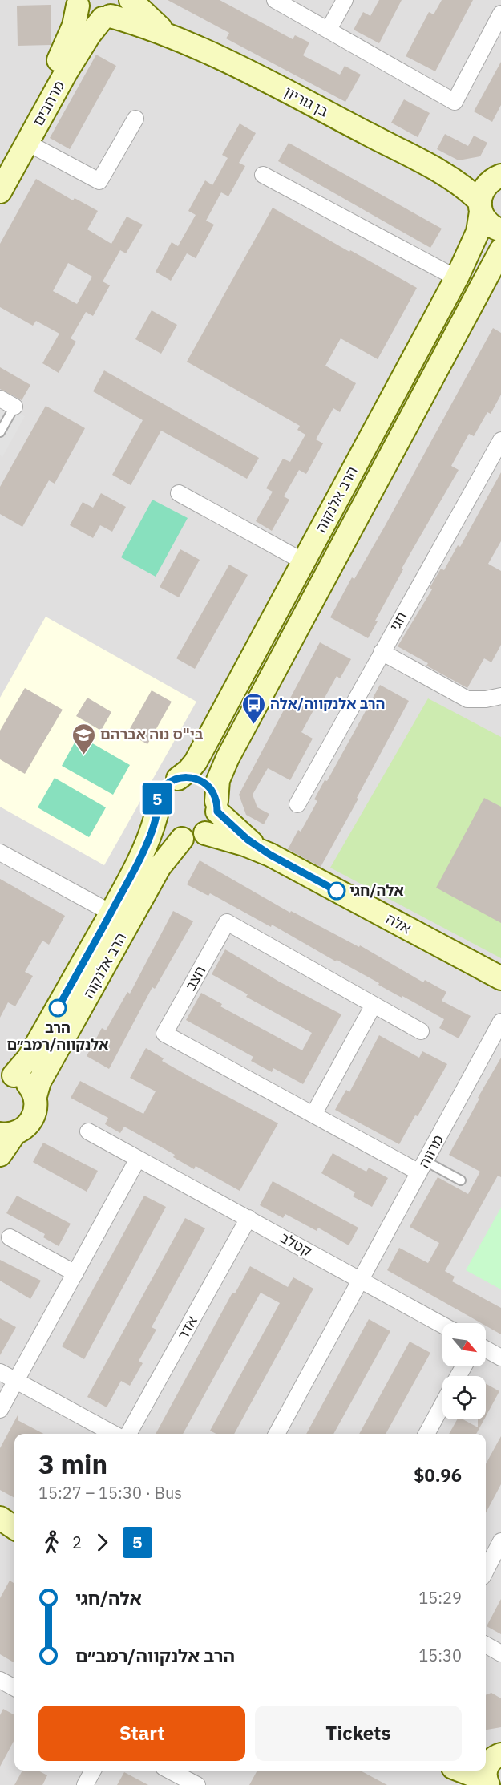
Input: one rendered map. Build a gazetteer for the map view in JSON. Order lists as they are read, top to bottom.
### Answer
{
  "streets": {
    "main road": [
      "בן גוריון",
      "מרחבים",
      "הרב אלנקוה",
      "אלה"
    ],
    "street": [
      "חגי",
      "חצב",
      "מרווה",
      "קטלב",
      "אדר"
    ]
  },
  "crossings": [
    ["בן גוריון", "מרחבים"],
    ["בן גוריון", "הרב אלנקוה"],
    ["הרב אלנקוה", "אלה"],
    ["חצב", "מרווה"],
    ["מרווה", "קטלב"],
    ["קטלב", "אדר"]
  ],
  "places": {
    "bus stop": ["הרב אלנקווה/אלה"],
    "school or university": ["בי\"ס נוה אברהם"],
    "other": ["אלה/חגי", "הרב אלנקווה/רמב״ם"]
  },
  "lines": ["bus line 5"],
  "north": "bottom right",
  "page": {
    "on_map": "5",
    "heading": ["3 min", "15:27 – 15:30 · Bus", "$0.96"],
    "legs": ["2", "5"],
    "list": [
      {
        "name": "אלה/חגי",
        "value": "15:29"
      },
      {
        "name": "הרב אלנקווה/רמב״ם",
        "value": "15:30"
      }
    ],
    "buttons": ["Start", "Tickets"]
  }
}
